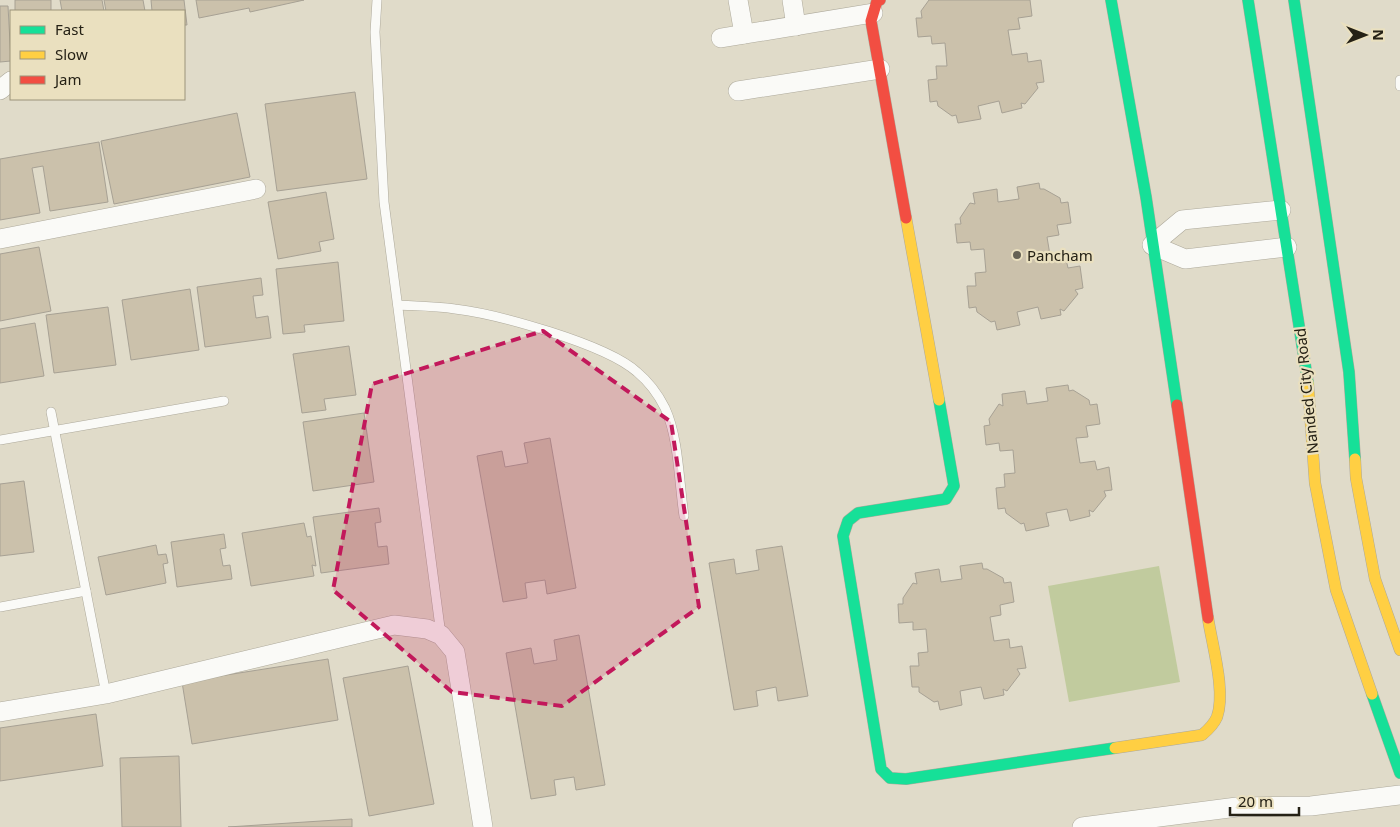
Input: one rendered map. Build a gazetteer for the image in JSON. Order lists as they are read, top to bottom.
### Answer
{
  "streets": {
    "street": ["Nanded City Road"]
  },
  "places": ["Pancham"],
  "legend": ["Fast", "Slow", "Jam"],
  "scale_bar": "20 m",
  "north": "right"
}
